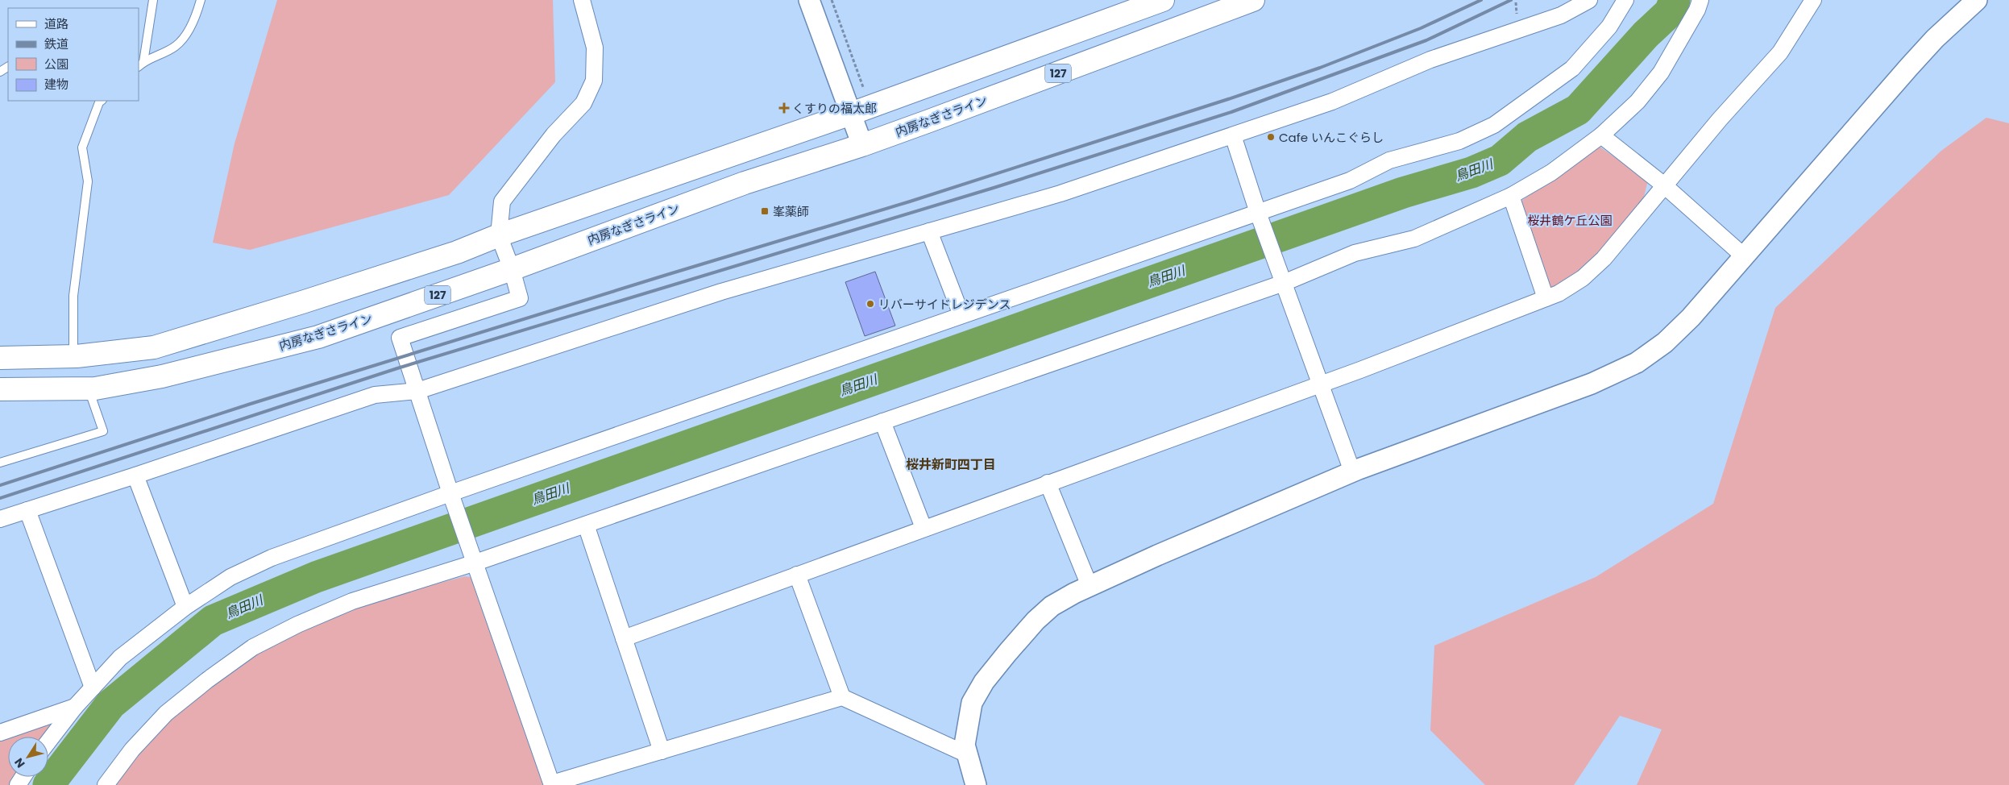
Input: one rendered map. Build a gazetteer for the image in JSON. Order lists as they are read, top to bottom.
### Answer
{
  "streets": {
    "highway": ["127", "内房なぎさライン"]
  },
  "districts": ["桜井新町四丁目"],
  "water": ["鳥田川"],
  "parks": ["桜井鶴ケ丘公園"],
  "places": {
    "health": ["くすりの福太郎"],
    "other": ["Cafe いんこぐらし", "リバーサイドレジデンス"],
    "transit": ["峯薬師"]
  },
  "legend": [
    "道路",
    "鉄道",
    "公園",
    "建物"
  ],
  "north": "bottom left"
}
